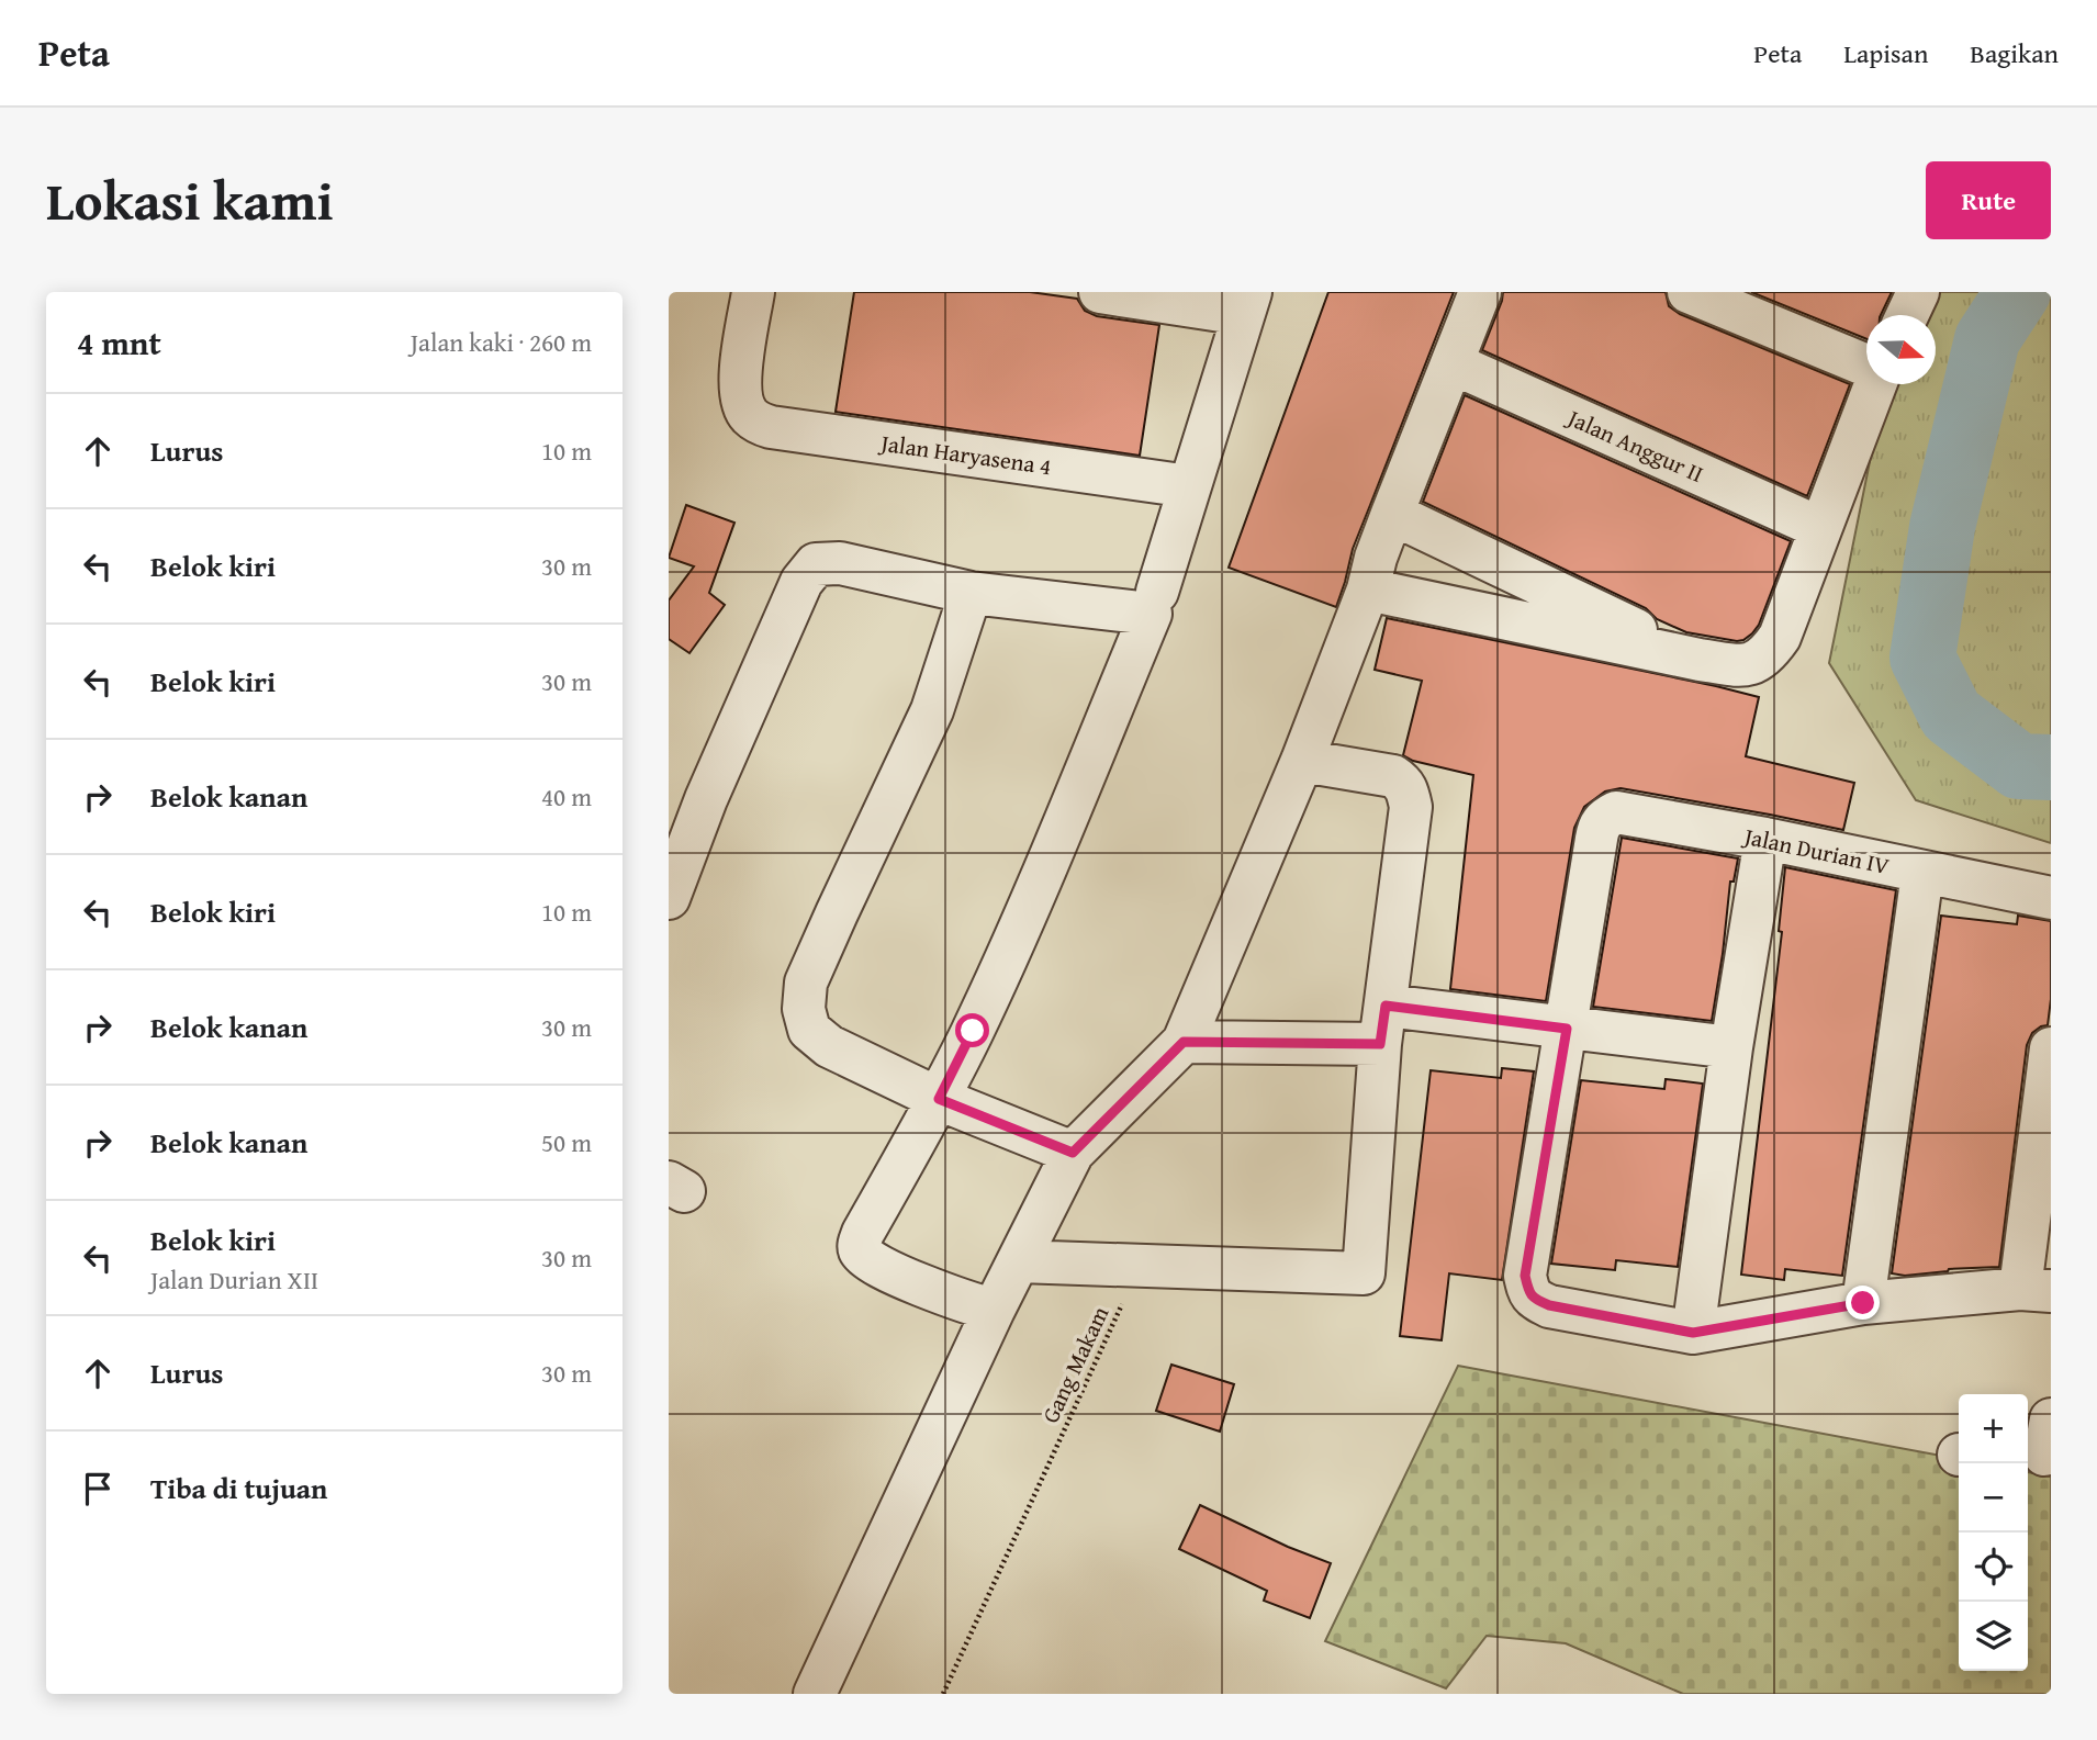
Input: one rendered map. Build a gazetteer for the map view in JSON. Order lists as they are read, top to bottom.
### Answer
{
  "streets": {
    "street": ["Jalan Anggur II", "Jalan Haryasena 4", "Jalan Durian IV"],
    "path": ["Gang Makam"]
  },
  "north": "right",
  "page": {
    "header": "Peta",
    "nav": ["Peta", "Lapisan", "Bagikan"],
    "title": "Lokasi kami",
    "buttons": "Rute",
    "heading": ["4 mnt", "Jalan kaki · 260 m"],
    "list": [
      ["Lurus", "10 m"],
      ["Belok kiri", "30 m"],
      ["Belok kiri", "30 m"],
      ["Belok kanan", "40 m"],
      ["Belok kiri", "10 m"],
      ["Belok kanan", "30 m"],
      ["Belok kanan", "50 m"],
      ["Belok kiri", "Jalan Durian XII", "30 m"],
      ["Lurus", "30 m"],
      "Tiba di tujuan"
    ],
    "map_buttons": ["+", "−"]
  }
}
